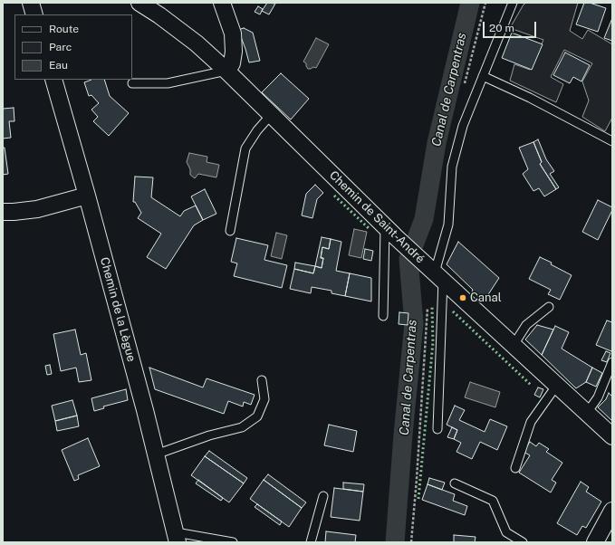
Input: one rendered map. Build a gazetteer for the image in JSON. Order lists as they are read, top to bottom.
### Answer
{
  "streets": {
    "street": ["Chemin de Saint-André", "Chemin de la Lègue"]
  },
  "water": ["Canal de Carpentras"],
  "places": ["Canal"],
  "legend": ["Route", "Parc", "Eau"],
  "scale_bar": "20 m"
}
